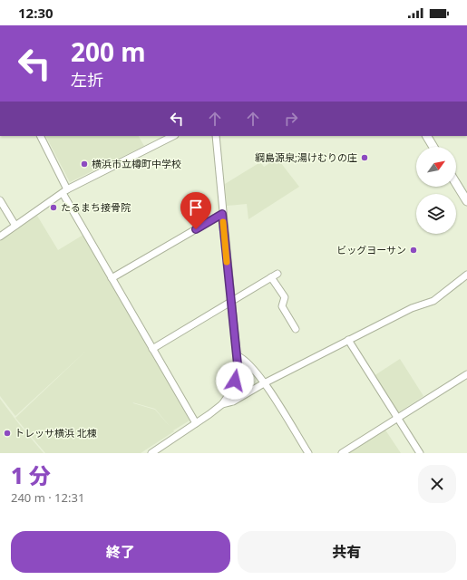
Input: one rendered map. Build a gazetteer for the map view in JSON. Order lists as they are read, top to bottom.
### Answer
{
  "places": [
    "綱島源泉;湯けむりの庄",
    "横浜市立樽町中学校",
    "たるまち接骨院",
    "ビッグヨーサン",
    "トレッサ横浜 北棟"
  ],
  "north": "top right",
  "page": {
    "status": "12:30",
    "turn": ["200 m", "左折"],
    "heading": ["1 分", "240 m · 12:31"],
    "buttons": ["終了", "共有"]
  }
}
